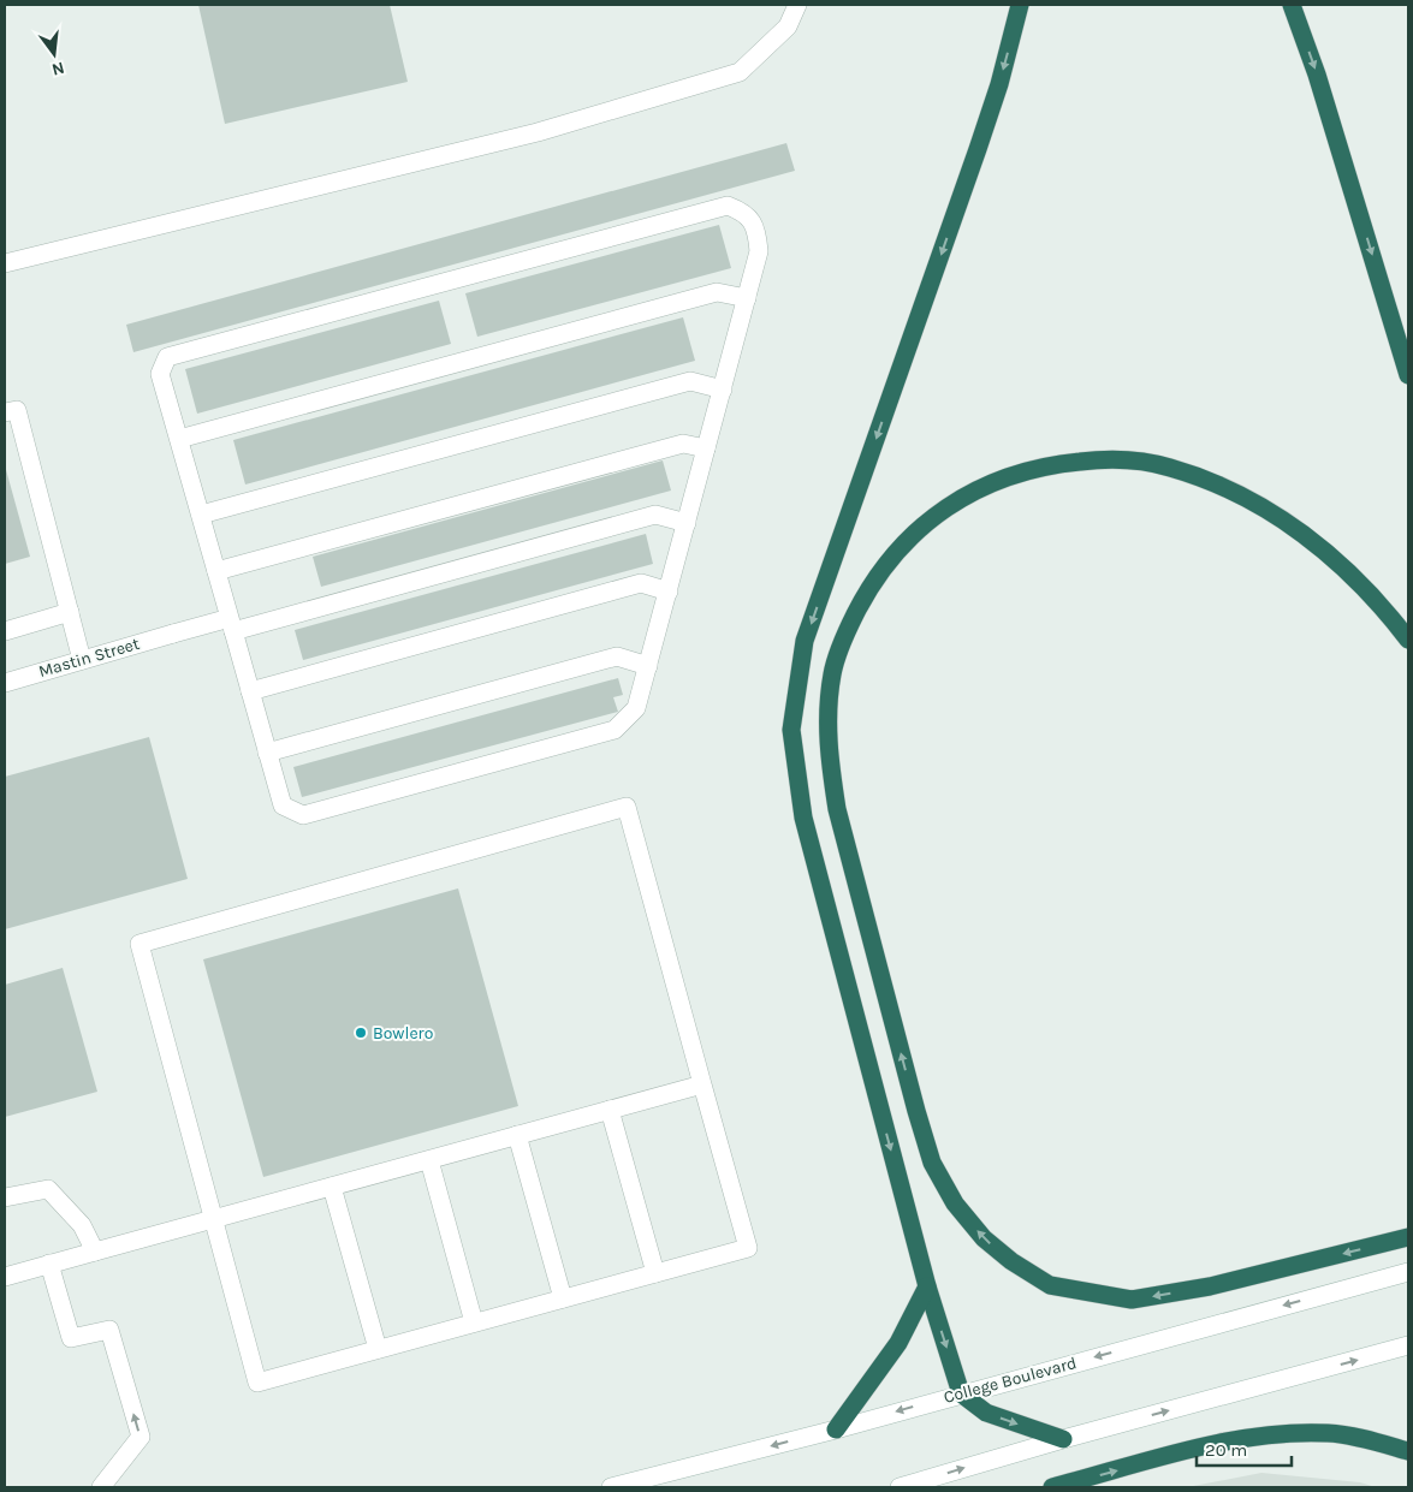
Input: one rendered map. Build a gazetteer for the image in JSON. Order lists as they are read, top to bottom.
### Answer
{
  "streets": {
    "main road": ["Mastin Street", "College Boulevard"]
  },
  "places": ["Bowlero"],
  "scale_bar": "20 m",
  "north": "bottom"
}
